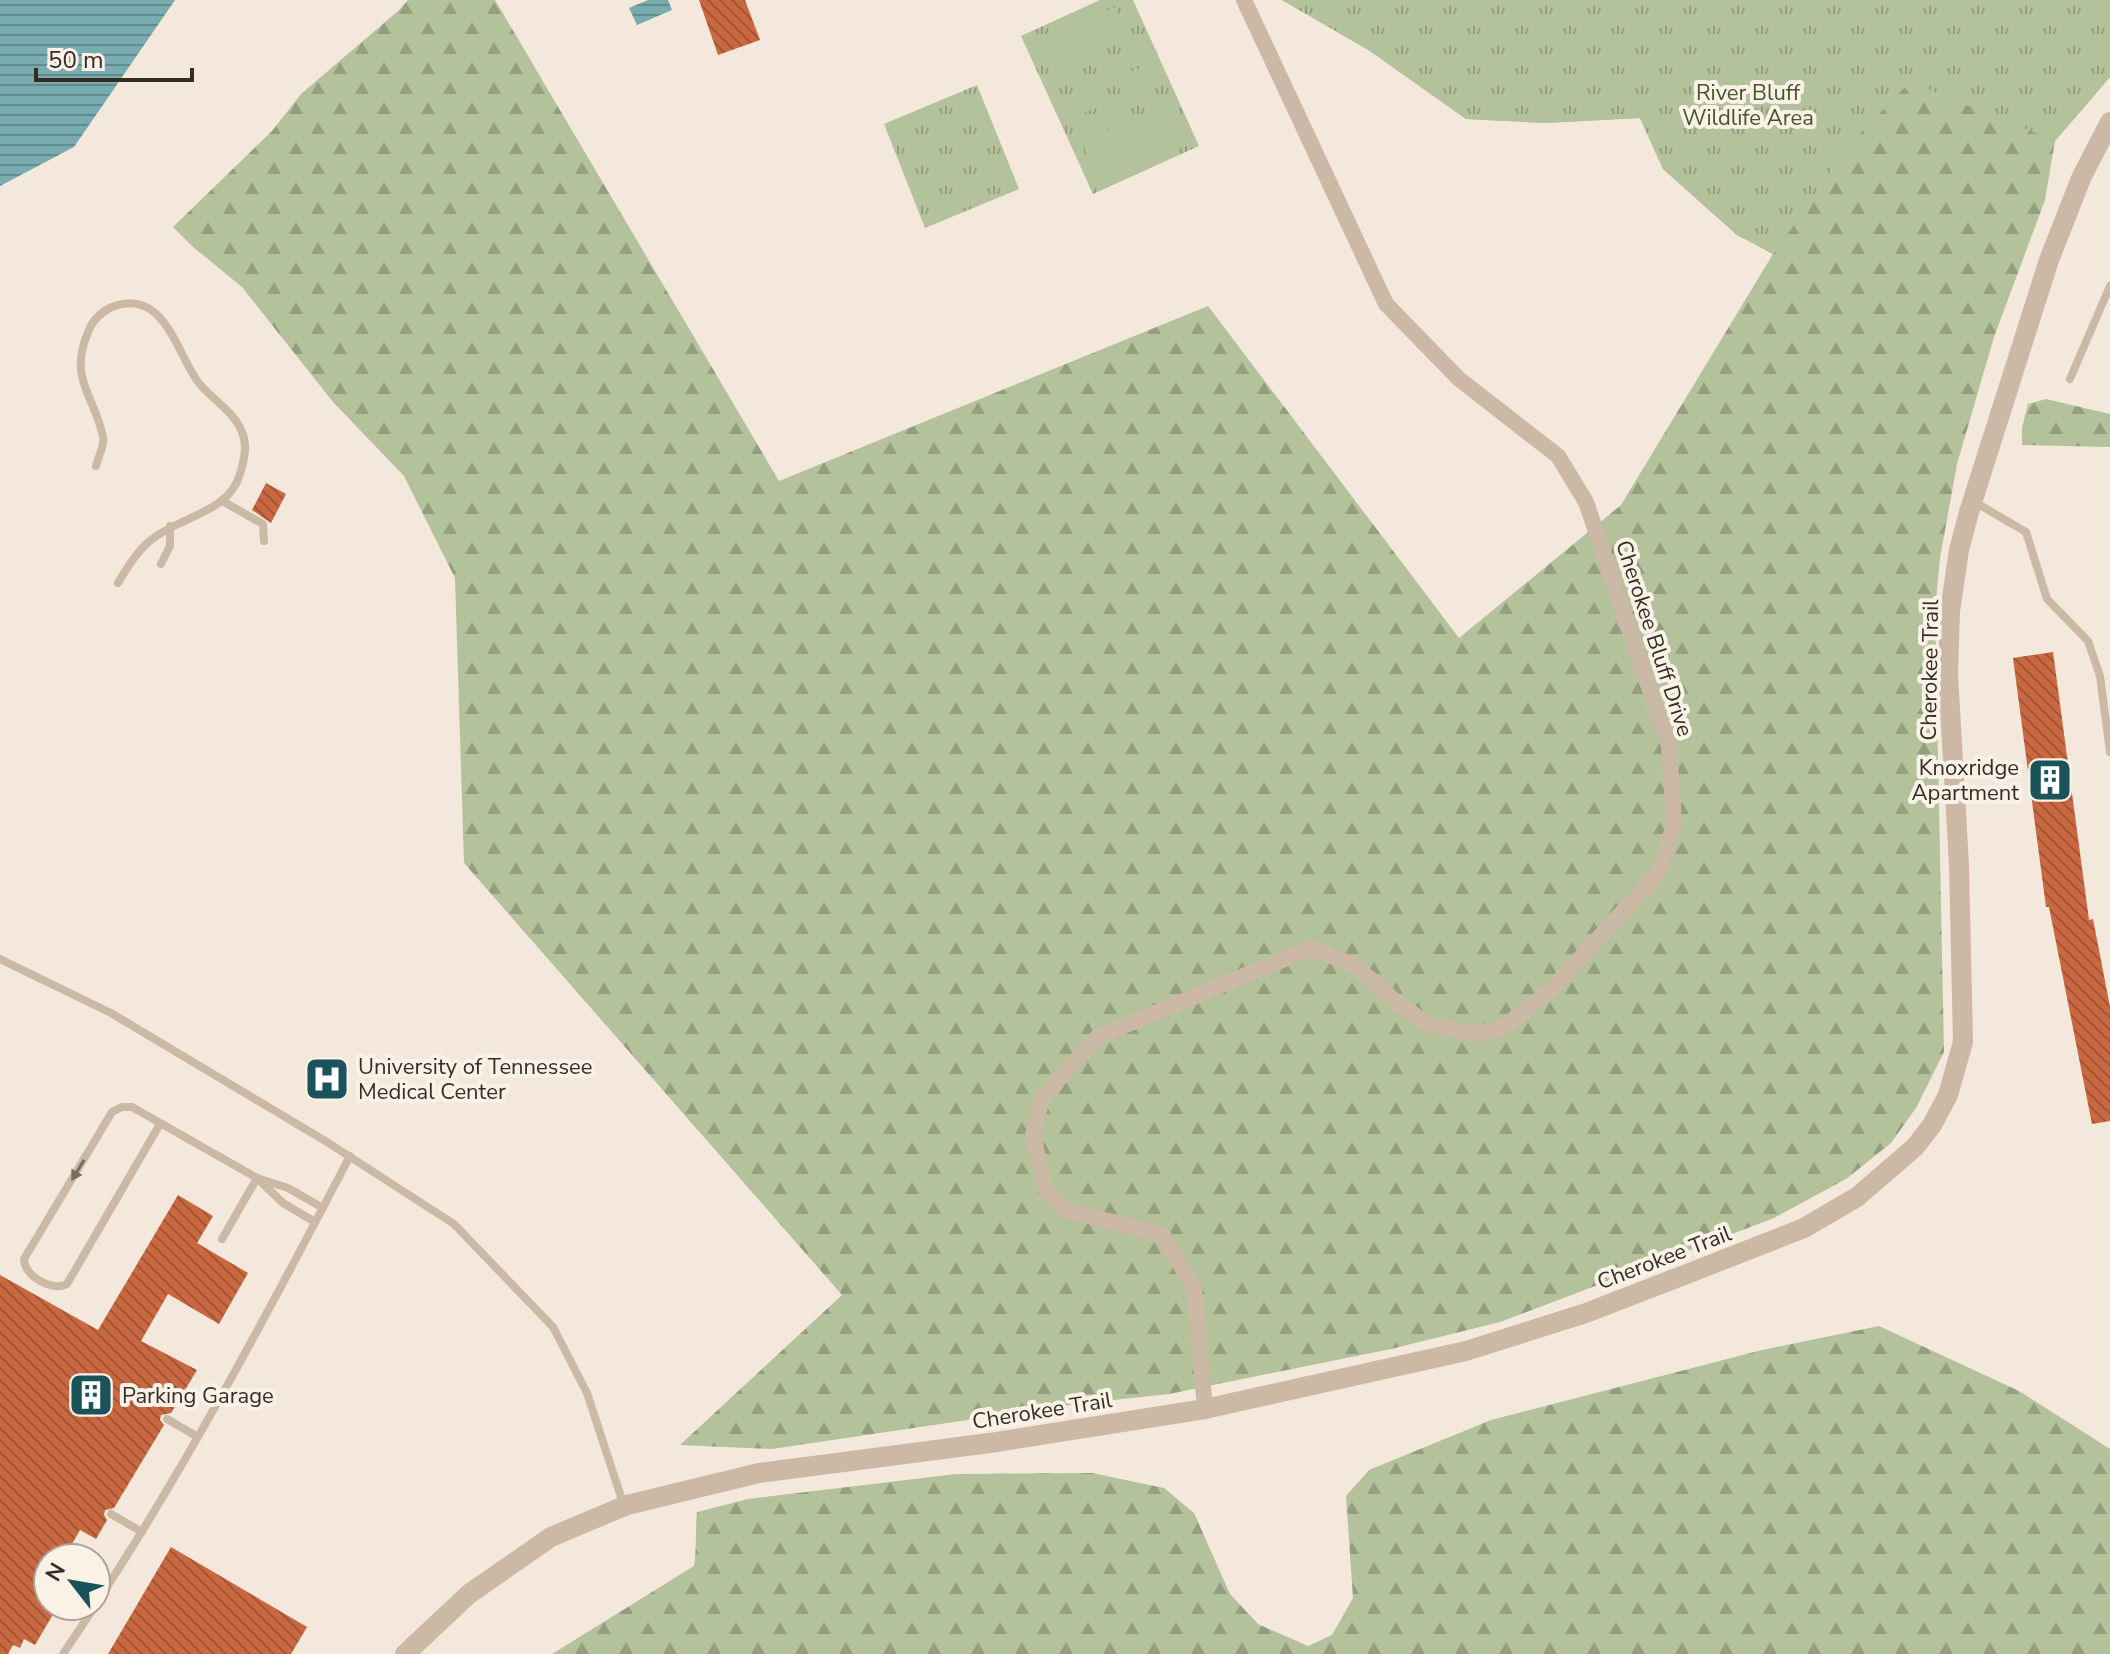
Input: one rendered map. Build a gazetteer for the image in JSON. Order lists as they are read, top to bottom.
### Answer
{
  "streets": {
    "street": ["Cherokee Bluff Drive", "Cherokee Trail"]
  },
  "crossings": [
    ["Cherokee Bluff Drive", "Cherokee Trail"]
  ],
  "parks": ["River Bluff Wildlife Area"],
  "places": {
    "building": ["Knoxridge Apartment", "Parking Garage"],
    "hospital": ["University of Tennessee Medical Center"]
  },
  "scale_bar": "50 m",
  "north": "top left"
}
